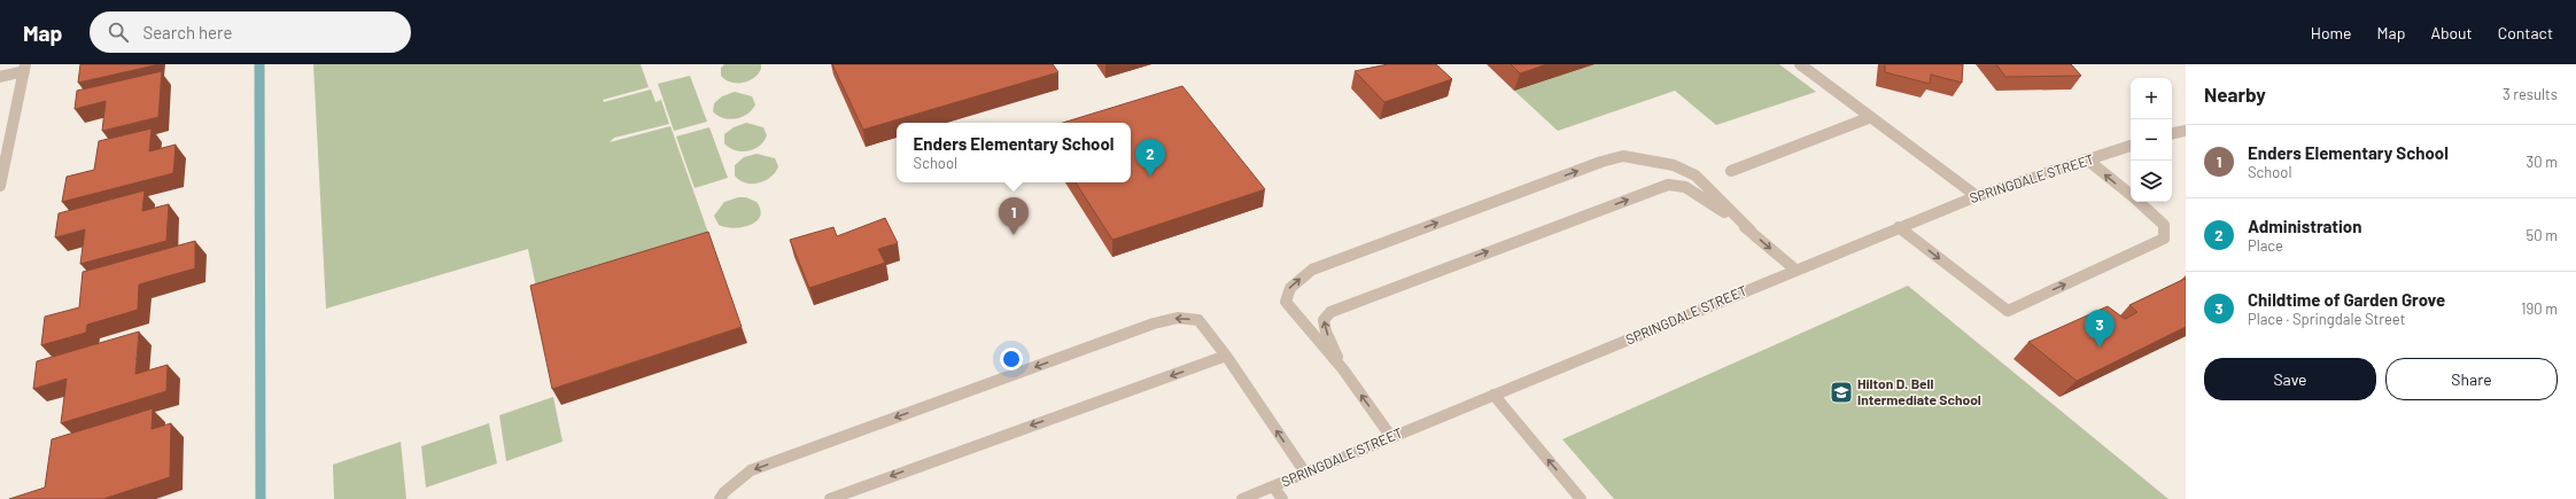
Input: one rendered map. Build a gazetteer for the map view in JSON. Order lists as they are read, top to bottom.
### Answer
{
  "streets": {
    "street": ["SPRINGDALE STREET"]
  },
  "places": {
    "school or university": ["Hilton D. Bell Intermediate School"]
  },
  "page": {
    "header": "Map",
    "search": "Search here",
    "nav": [
      "Home",
      "Map",
      "About",
      "Contact"
    ],
    "heading": ["Nearby", "3 results"],
    "map_buttons": ["+", "−"],
    "popup": ["Enders Elementary School", "School"],
    "list": [
      {
        "mark": "1",
        "name": "Enders Elementary School",
        "note": "School",
        "value": "30 m"
      },
      {
        "mark": "2",
        "name": "Administration",
        "note": "Place",
        "value": "50 m"
      },
      {
        "mark": "3",
        "name": "Childtime of Garden Grove",
        "note": "Place · Springdale Street",
        "value": "190 m"
      }
    ],
    "pins": ["2", "1", "3"],
    "buttons": ["Save", "Share"]
  }
}
